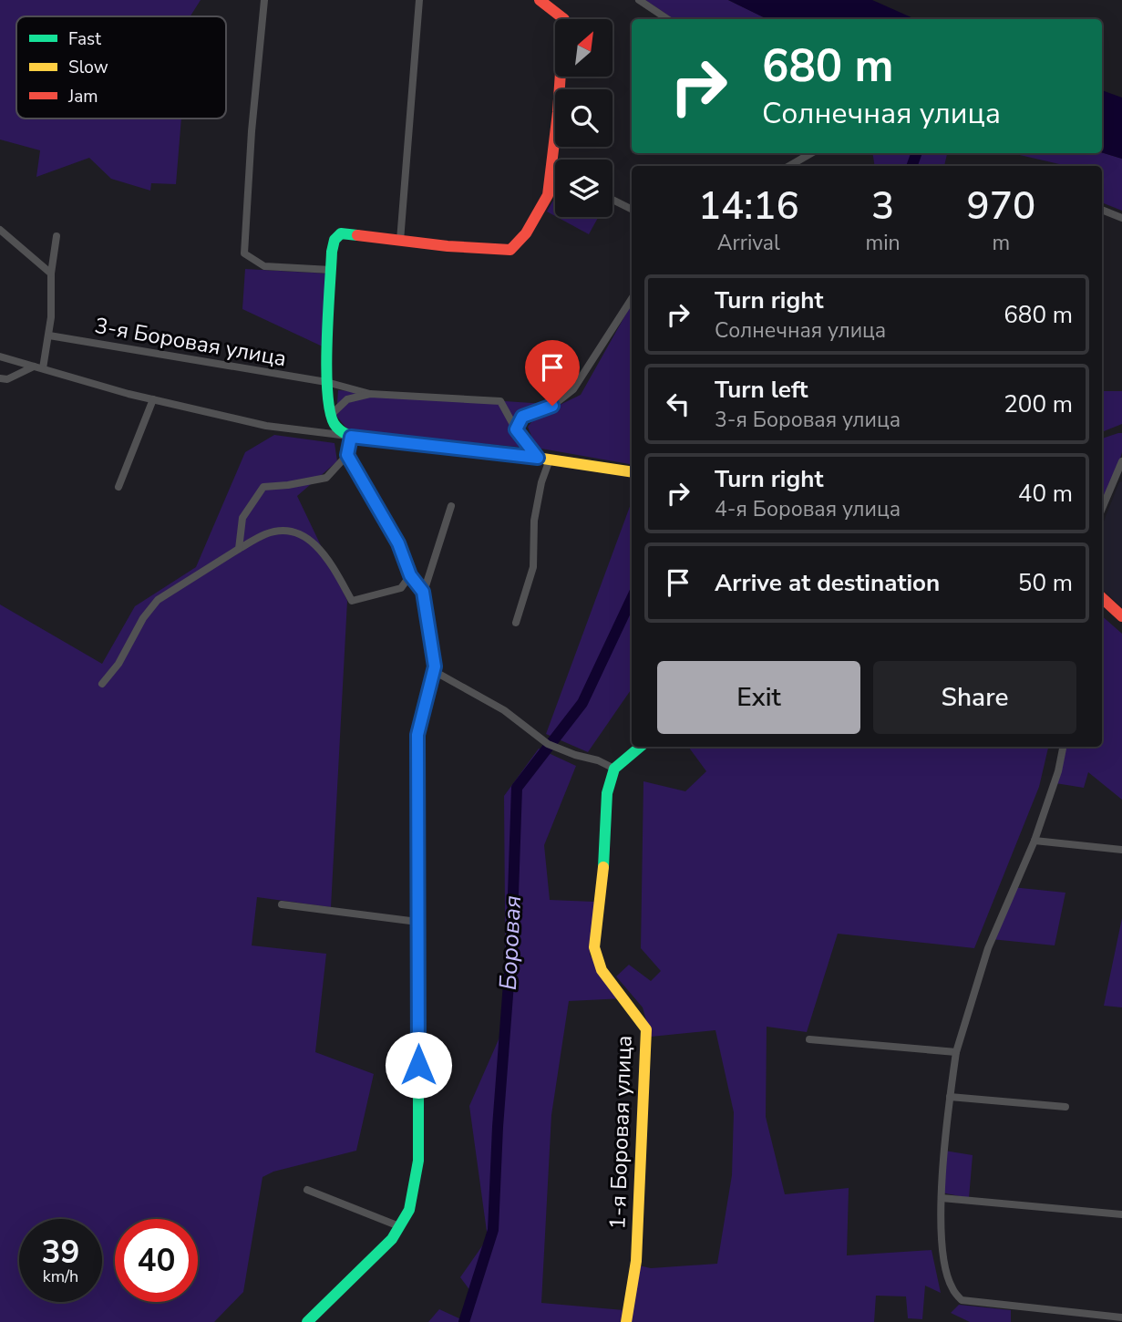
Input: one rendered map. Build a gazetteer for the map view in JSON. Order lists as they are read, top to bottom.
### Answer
{
  "streets": {
    "street": ["3-я Боровая улица", "1-я Боровая улица"]
  },
  "water": ["Боровая"],
  "legend": ["Fast", "Slow", "Jam"],
  "north": "top right",
  "page": {
    "turn": ["680 m", "Солнечная улица"],
    "eta": [
      "14:16",
      "Arrival",
      "3",
      "min",
      "970",
      "m"
    ],
    "list": [
      {
        "name": "Turn right",
        "note": "Солнечная улица",
        "value": "680 m"
      },
      {
        "name": "Turn left",
        "note": "3-я Боровая улица",
        "value": "200 m"
      },
      {
        "name": "Turn right",
        "note": "4-я Боровая улица",
        "value": "40 m"
      },
      {
        "name": "Arrive at destination",
        "value": "50 m"
      }
    ],
    "buttons": ["Exit", "Share"],
    "speed": "39 km/h",
    "limit": "40"
  }
}
